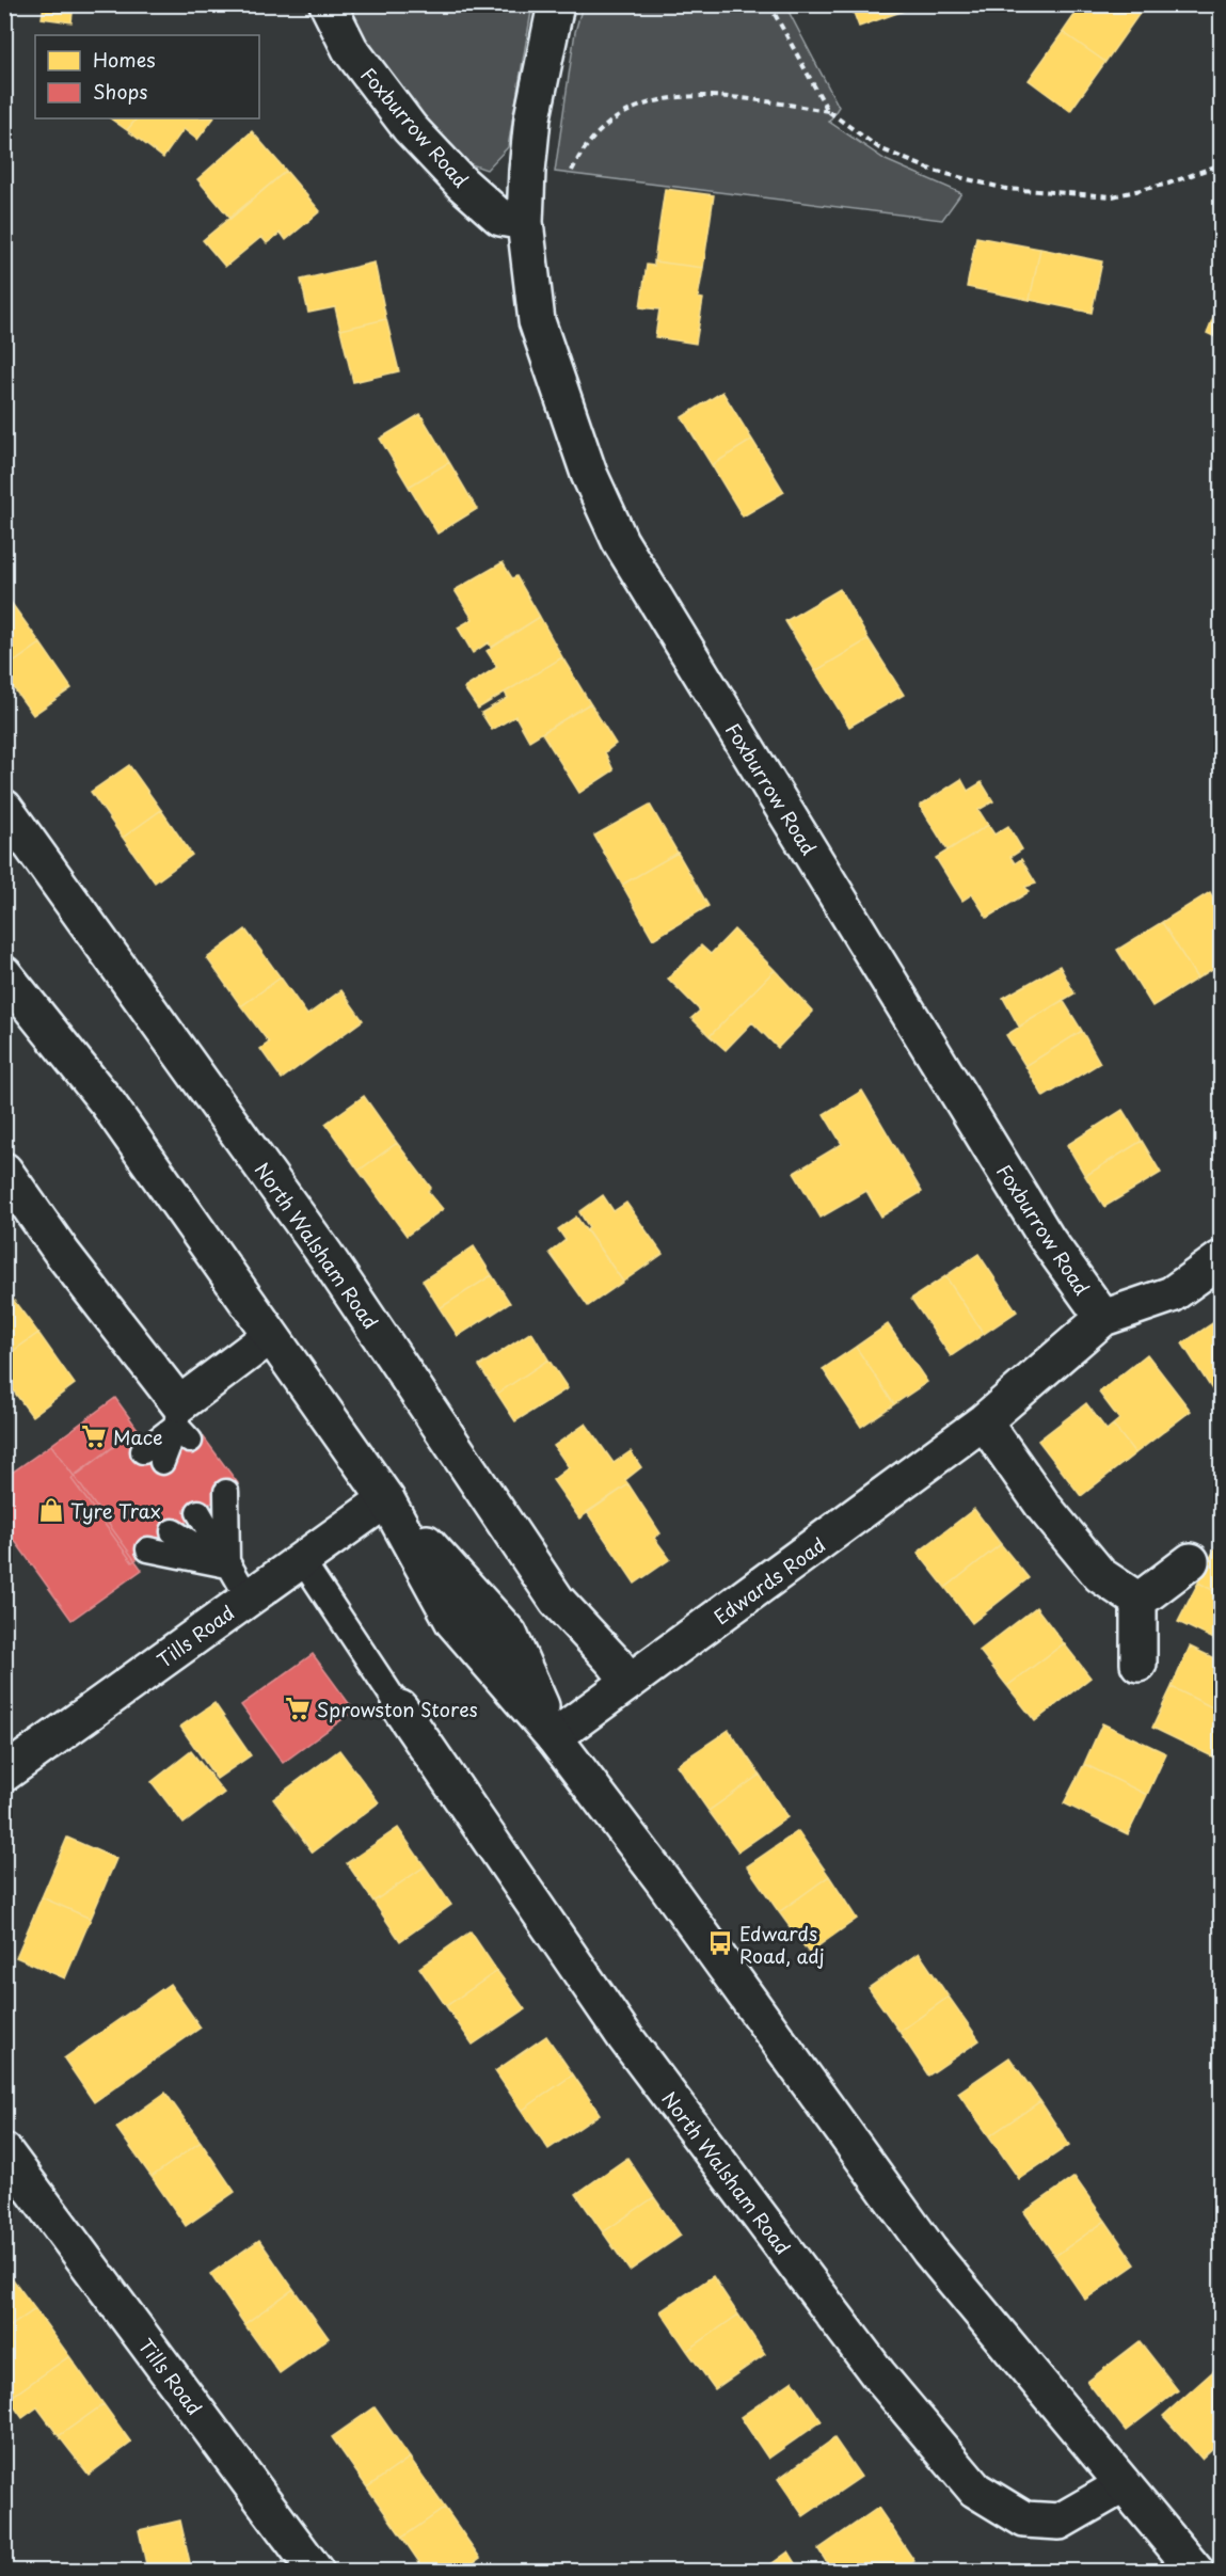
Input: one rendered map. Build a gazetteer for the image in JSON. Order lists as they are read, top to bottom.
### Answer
{
  "streets": {
    "street": [
      "Foxburrow Road",
      "North Walsham Road",
      "Edwards Road",
      "Tills Road"
    ]
  },
  "crossings": [
    ["Foxburrow Road", "Edwards Road"],
    ["North Walsham Road", "Edwards Road"]
  ],
  "places": {
    "supermarket": ["Mace", "Sprowston Stores"],
    "shop": ["Tyre Trax"],
    "bus stop": ["Edwards Road, adj"]
  },
  "legend": ["Homes", "Shops"]
}
